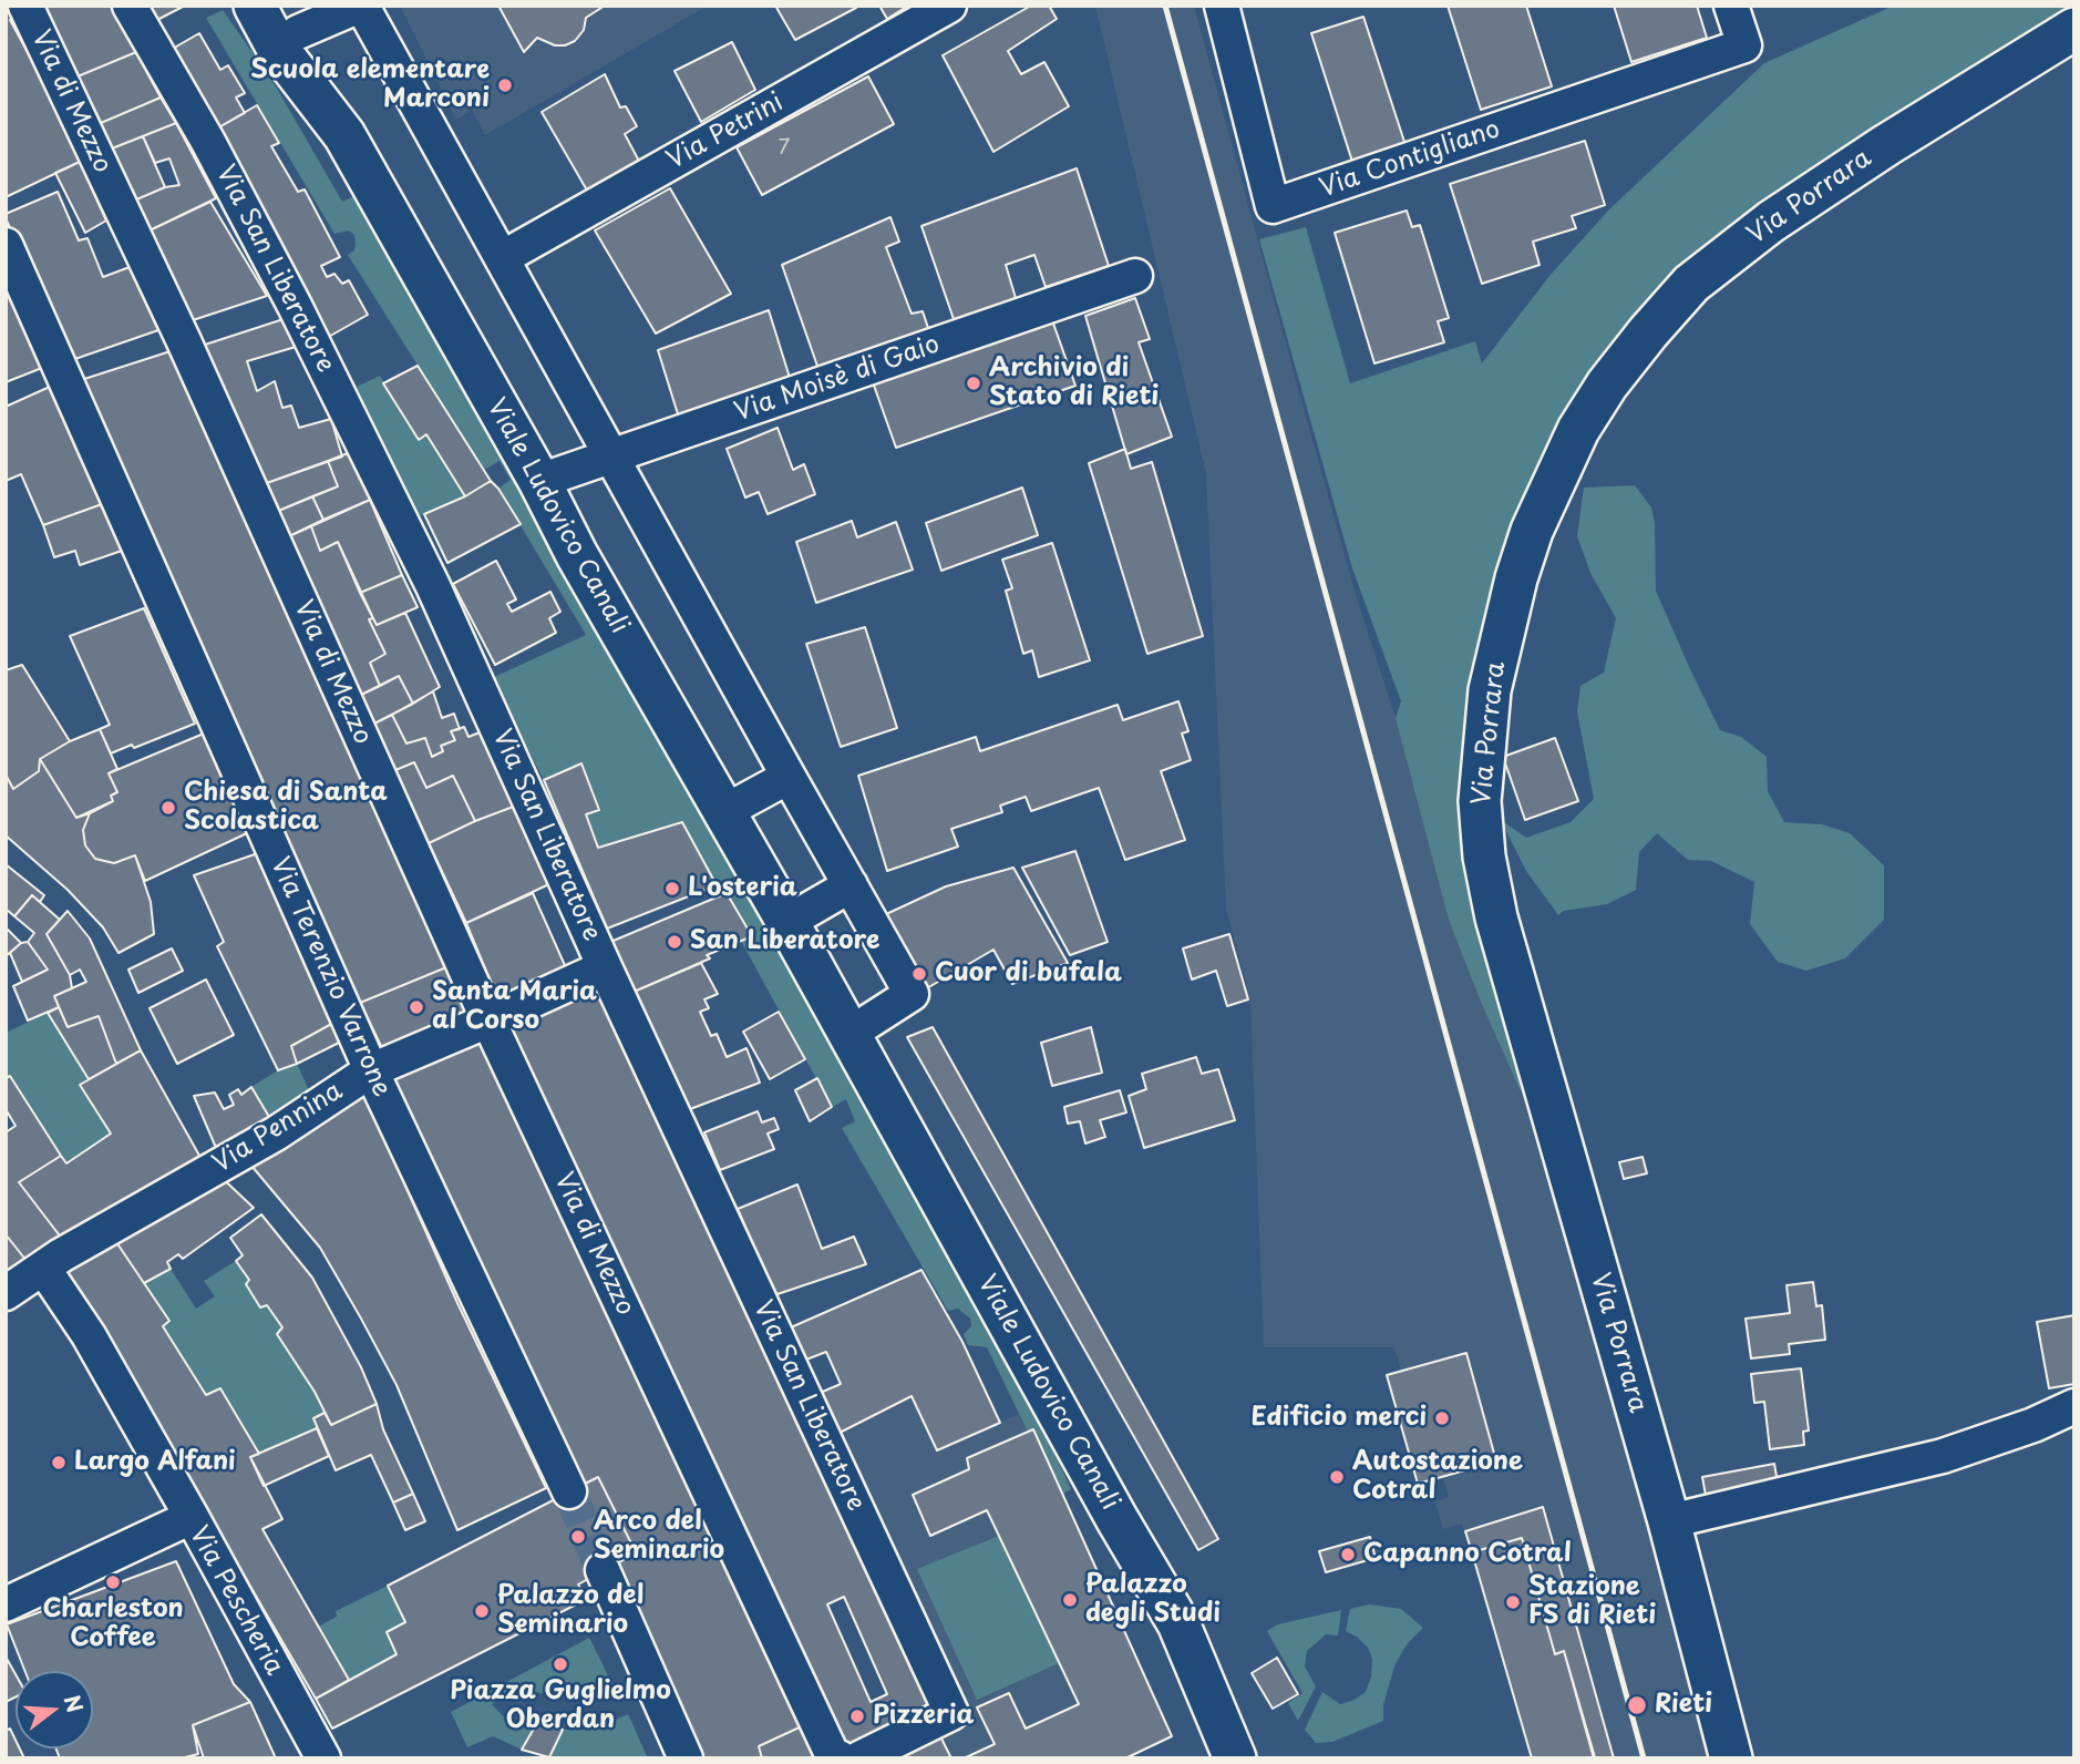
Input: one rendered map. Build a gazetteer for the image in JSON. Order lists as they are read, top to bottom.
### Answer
{
  "streets": {
    "street": [
      "Via di Mezzo",
      "Via Petrini",
      "Via Contigliano",
      "Via Porrara",
      "Via San Liberatore",
      "Via Moisè di Gaio",
      "Viale Ludovico Canali",
      "Via Terenzio Varrone",
      "Via Pennina",
      "Via Pescheria"
    ]
  },
  "crossings": [
    ["Via di Mezzo", "Via Pennina"],
    ["Via San Liberatore", "Via Pennina"],
    ["Via Moisè di Gaio", "Viale Ludovico Canali"],
    ["Via Terenzio Varrone", "Via Pennina"]
  ],
  "places": [
    "Scuola elementare Marconi",
    "Archivio di Stato di Rieti",
    "Chiesa di Santa Scolastica",
    "L'osteria",
    "San Liberatore",
    "Cuor di bufala",
    "Santa Maria al Corso",
    "Edificio merci",
    "Largo Alfani",
    "Autostazione Cotral",
    "Arco del Seminario",
    "Capanno Cotral",
    "Charleston Coffee",
    "Palazzo degli Studi",
    "Stazione FS di Rieti",
    "Palazzo del Seminario",
    "Piazza Guglielmo Oberdan",
    "Rieti",
    "Pizzeria"
  ],
  "house_numbers": ["7"],
  "north": "right"
}
